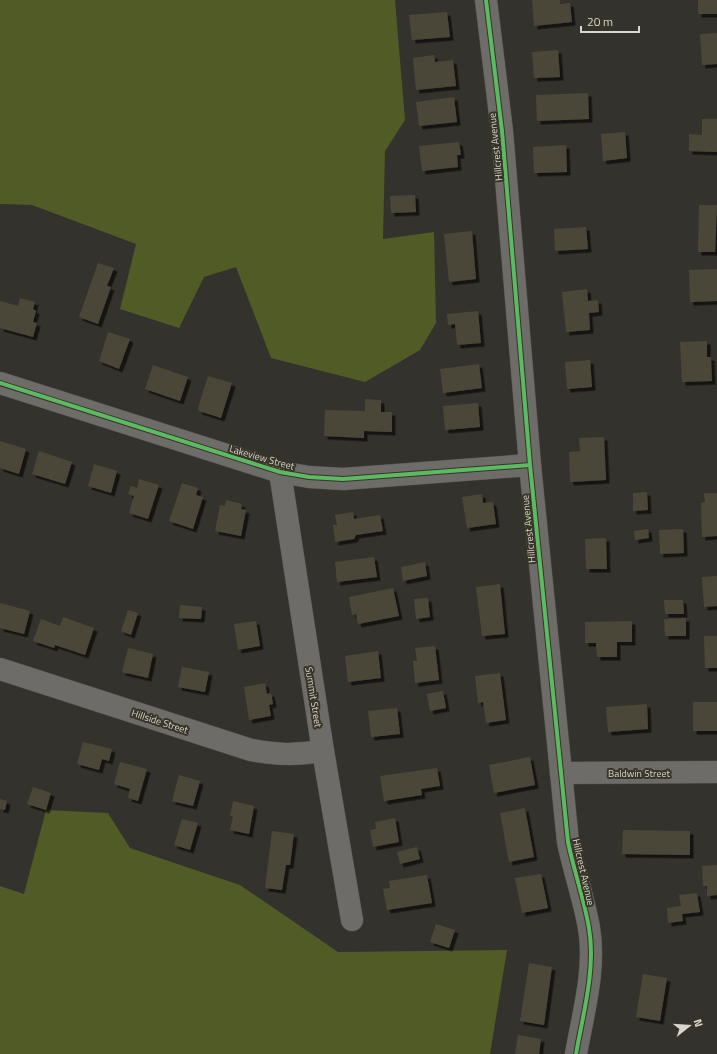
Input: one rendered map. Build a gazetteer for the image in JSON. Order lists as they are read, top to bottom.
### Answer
{
  "streets": {
    "street": [
      "Hillcrest Avenue",
      "Lakeview Street",
      "Summit Street",
      "Hillside Street",
      "Baldwin Street"
    ]
  },
  "crossings": [
    ["Hillcrest Avenue", "Lakeview Street"],
    ["Hillcrest Avenue", "Baldwin Street"],
    ["Lakeview Street", "Summit Street"],
    ["Summit Street", "Hillside Street"]
  ],
  "scale_bar": "20 m",
  "north": "right"
}
